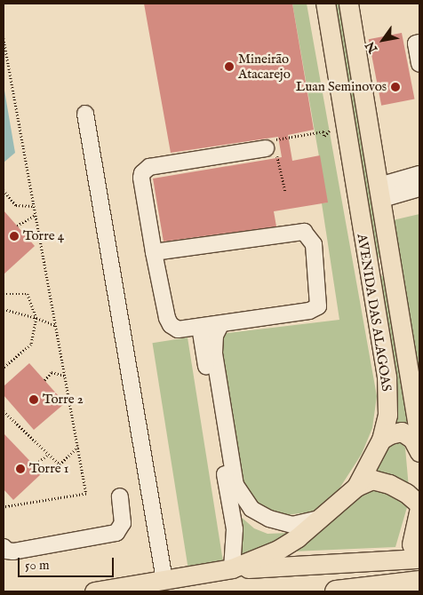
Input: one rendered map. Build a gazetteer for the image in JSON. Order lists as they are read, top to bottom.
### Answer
{
  "streets": {
    "main road": ["AVENIDA DAS ALAGOAS"]
  },
  "places": [
    "Mineirão Atacarejo",
    "Luan Seminovos",
    "Torre 4",
    "Torre 2",
    "Torre 1"
  ],
  "scale_bar": "50 m",
  "north": "bottom left"
}
